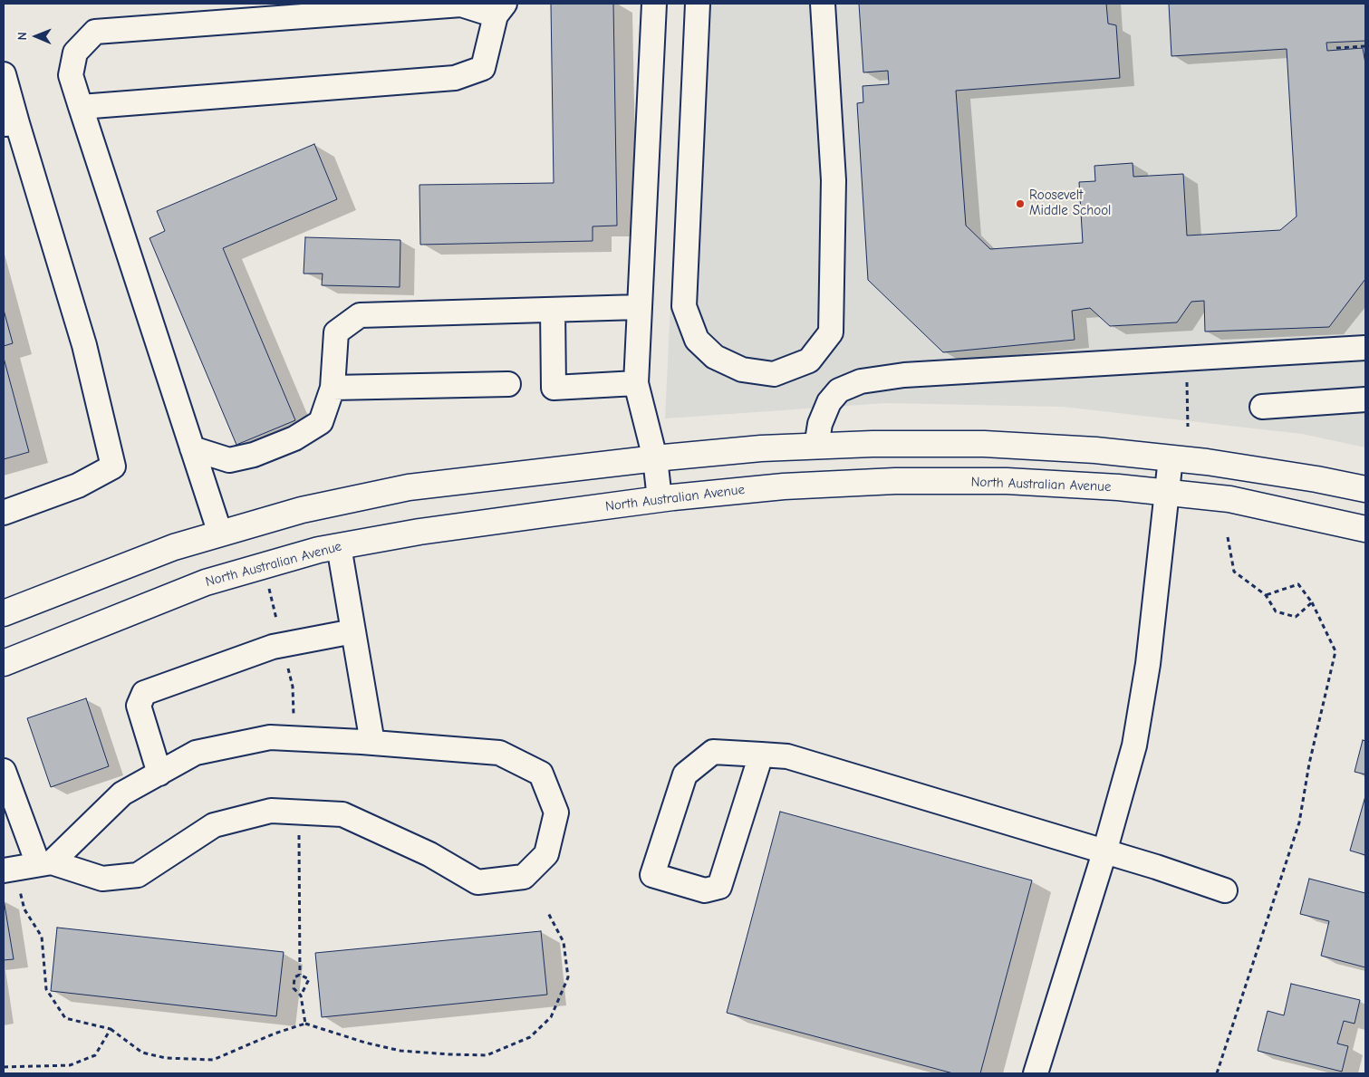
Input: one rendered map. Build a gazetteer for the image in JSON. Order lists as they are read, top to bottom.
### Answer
{
  "streets": {
    "main road": ["North Australian Avenue"]
  },
  "places": ["Roosevelt Middle School"],
  "north": "left"
}
